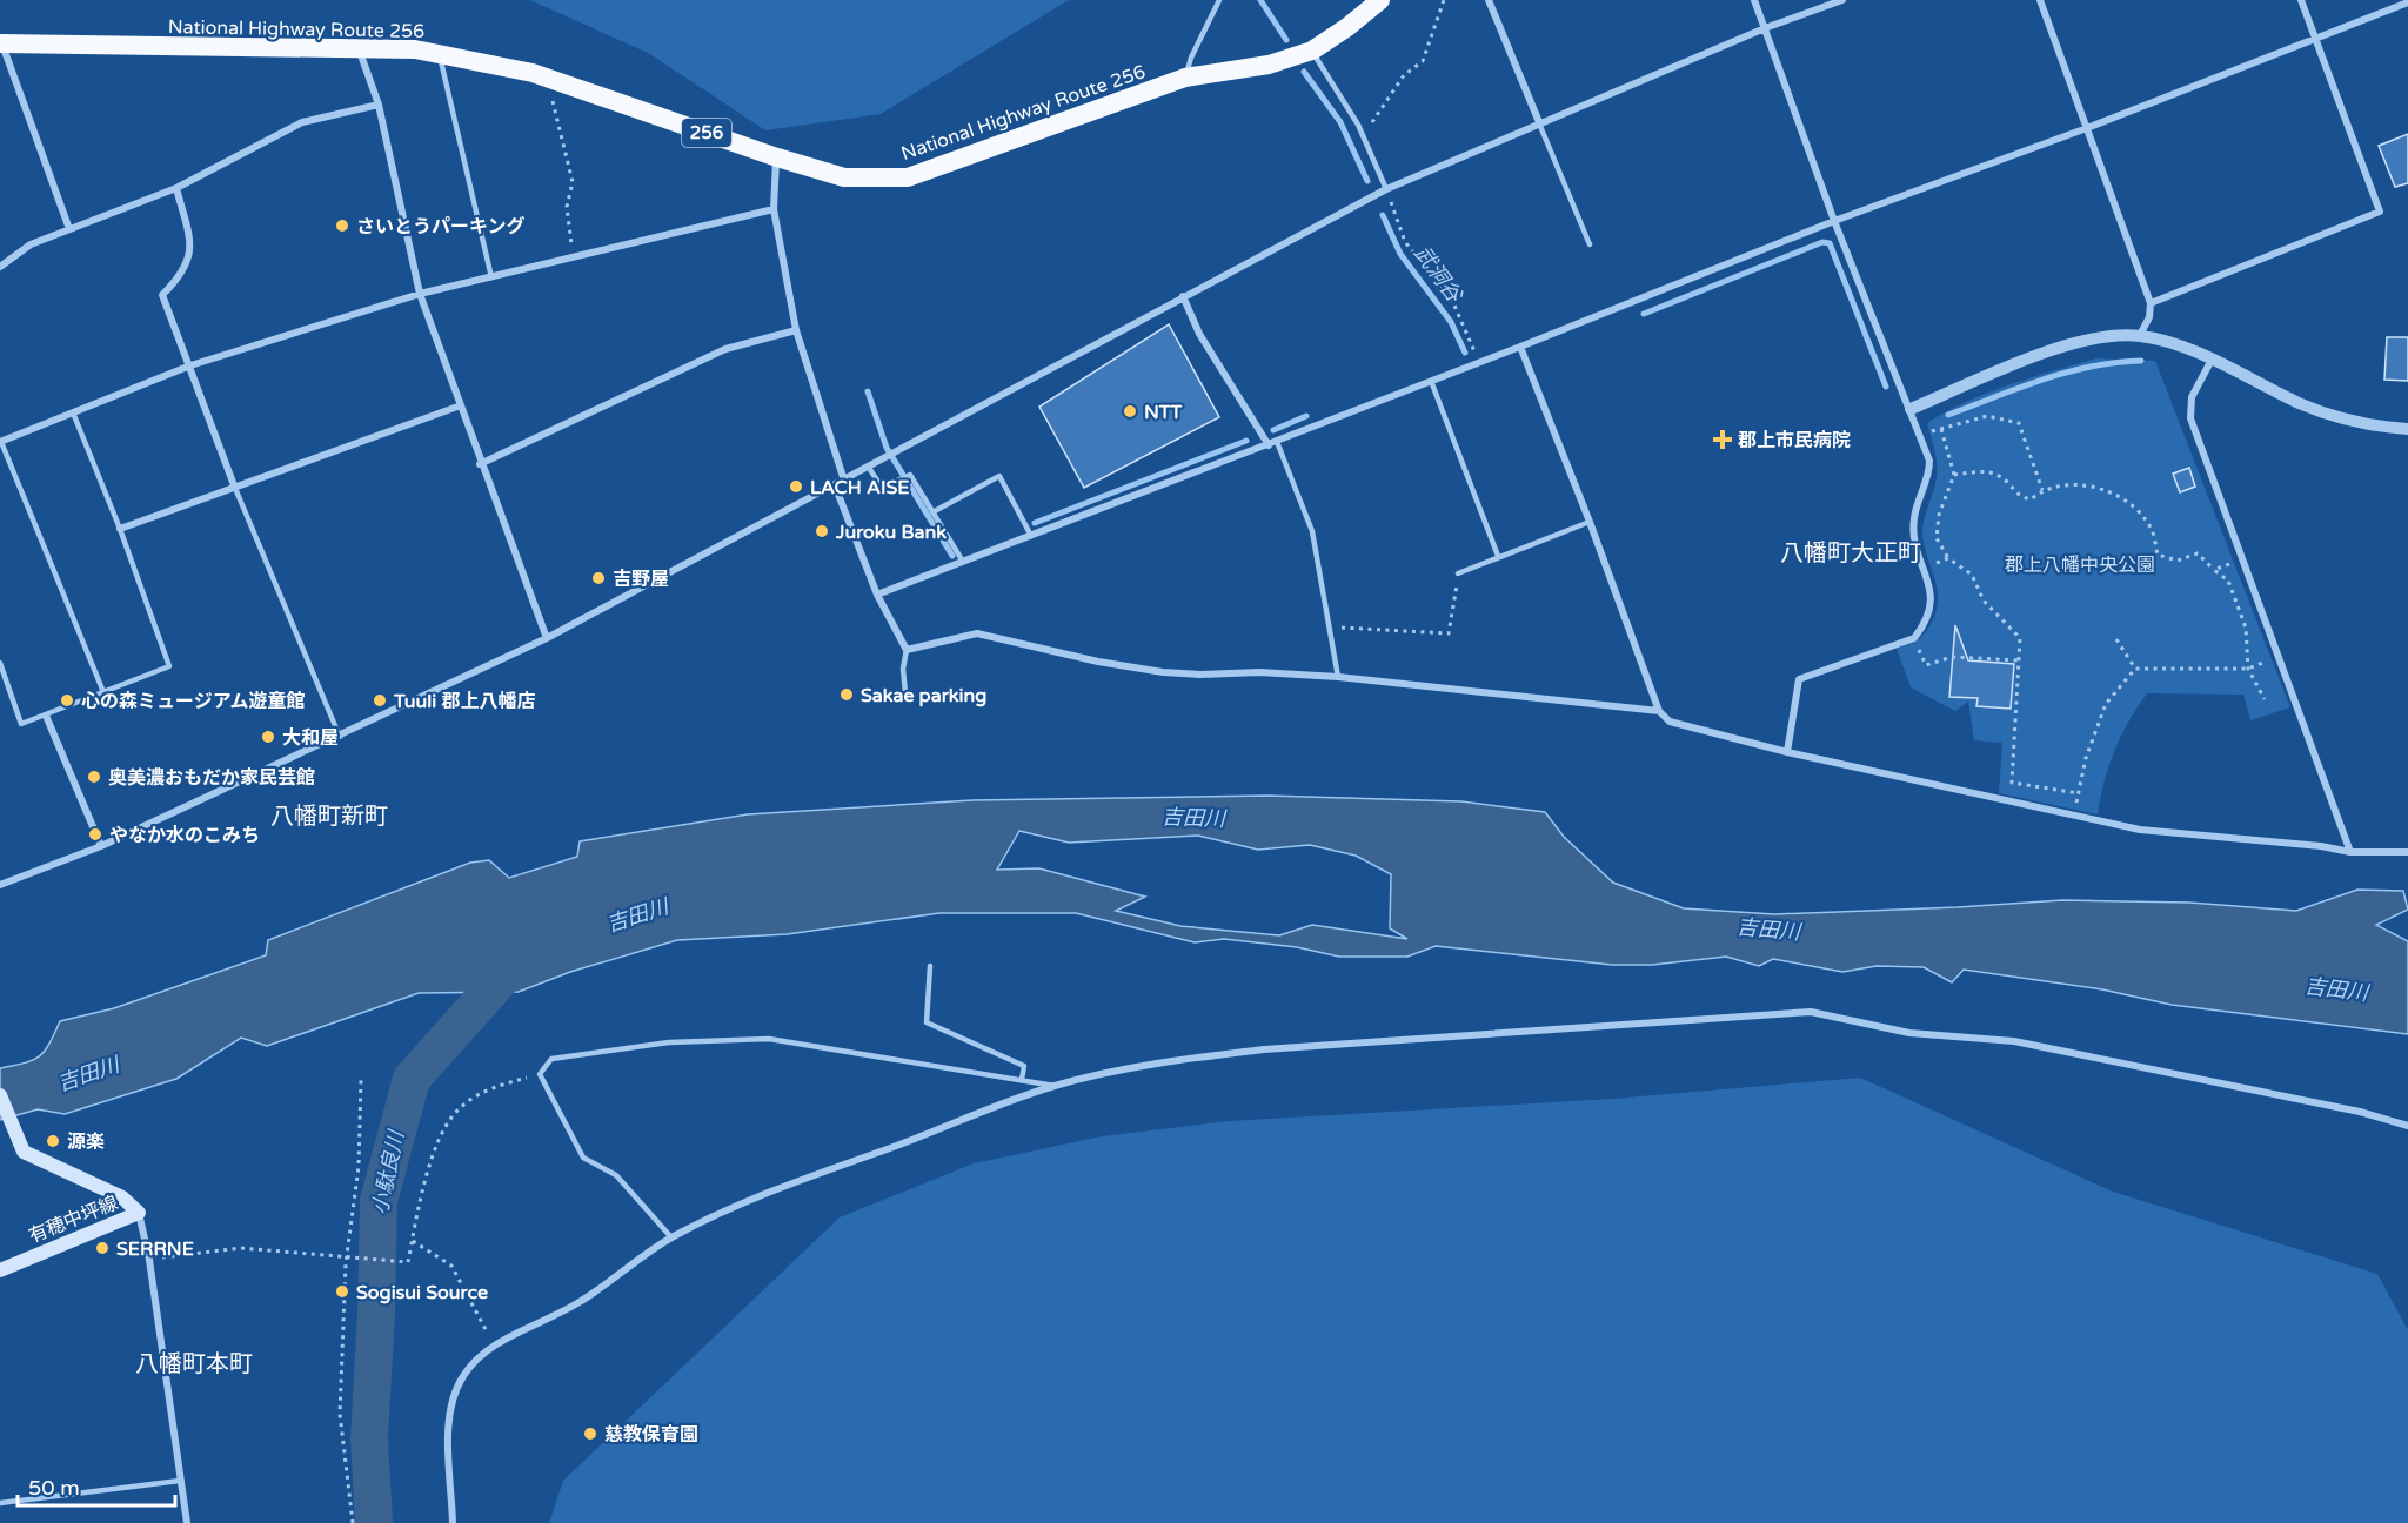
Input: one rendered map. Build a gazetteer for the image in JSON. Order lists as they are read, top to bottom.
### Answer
{
  "streets": {
    "highway": ["National Highway Route 256", "256"],
    "main road": ["有穂中坪線"]
  },
  "districts": ["八幡町大正町", "八幡町新町", "八幡町本町"],
  "water": ["武洞谷", "吉田川", "小駄良川"],
  "parks": ["郡上八幡中央公園"],
  "places": {
    "other": [
      "さいとうパーキング",
      "NTT",
      "LACH AISE",
      "Juroku Bank",
      "吉野屋",
      "Sakae parking",
      "心の森ミュージアム遊童館",
      "Tuuli 郡上八幡店",
      "大和屋",
      "奥美濃おもだか家民芸館",
      "やなか水のこみち",
      "源楽",
      "SERRNE",
      "Sogisui Source",
      "慈教保育園"
    ],
    "health": ["郡上市民病院"]
  },
  "scale_bar": "50 m"
}
